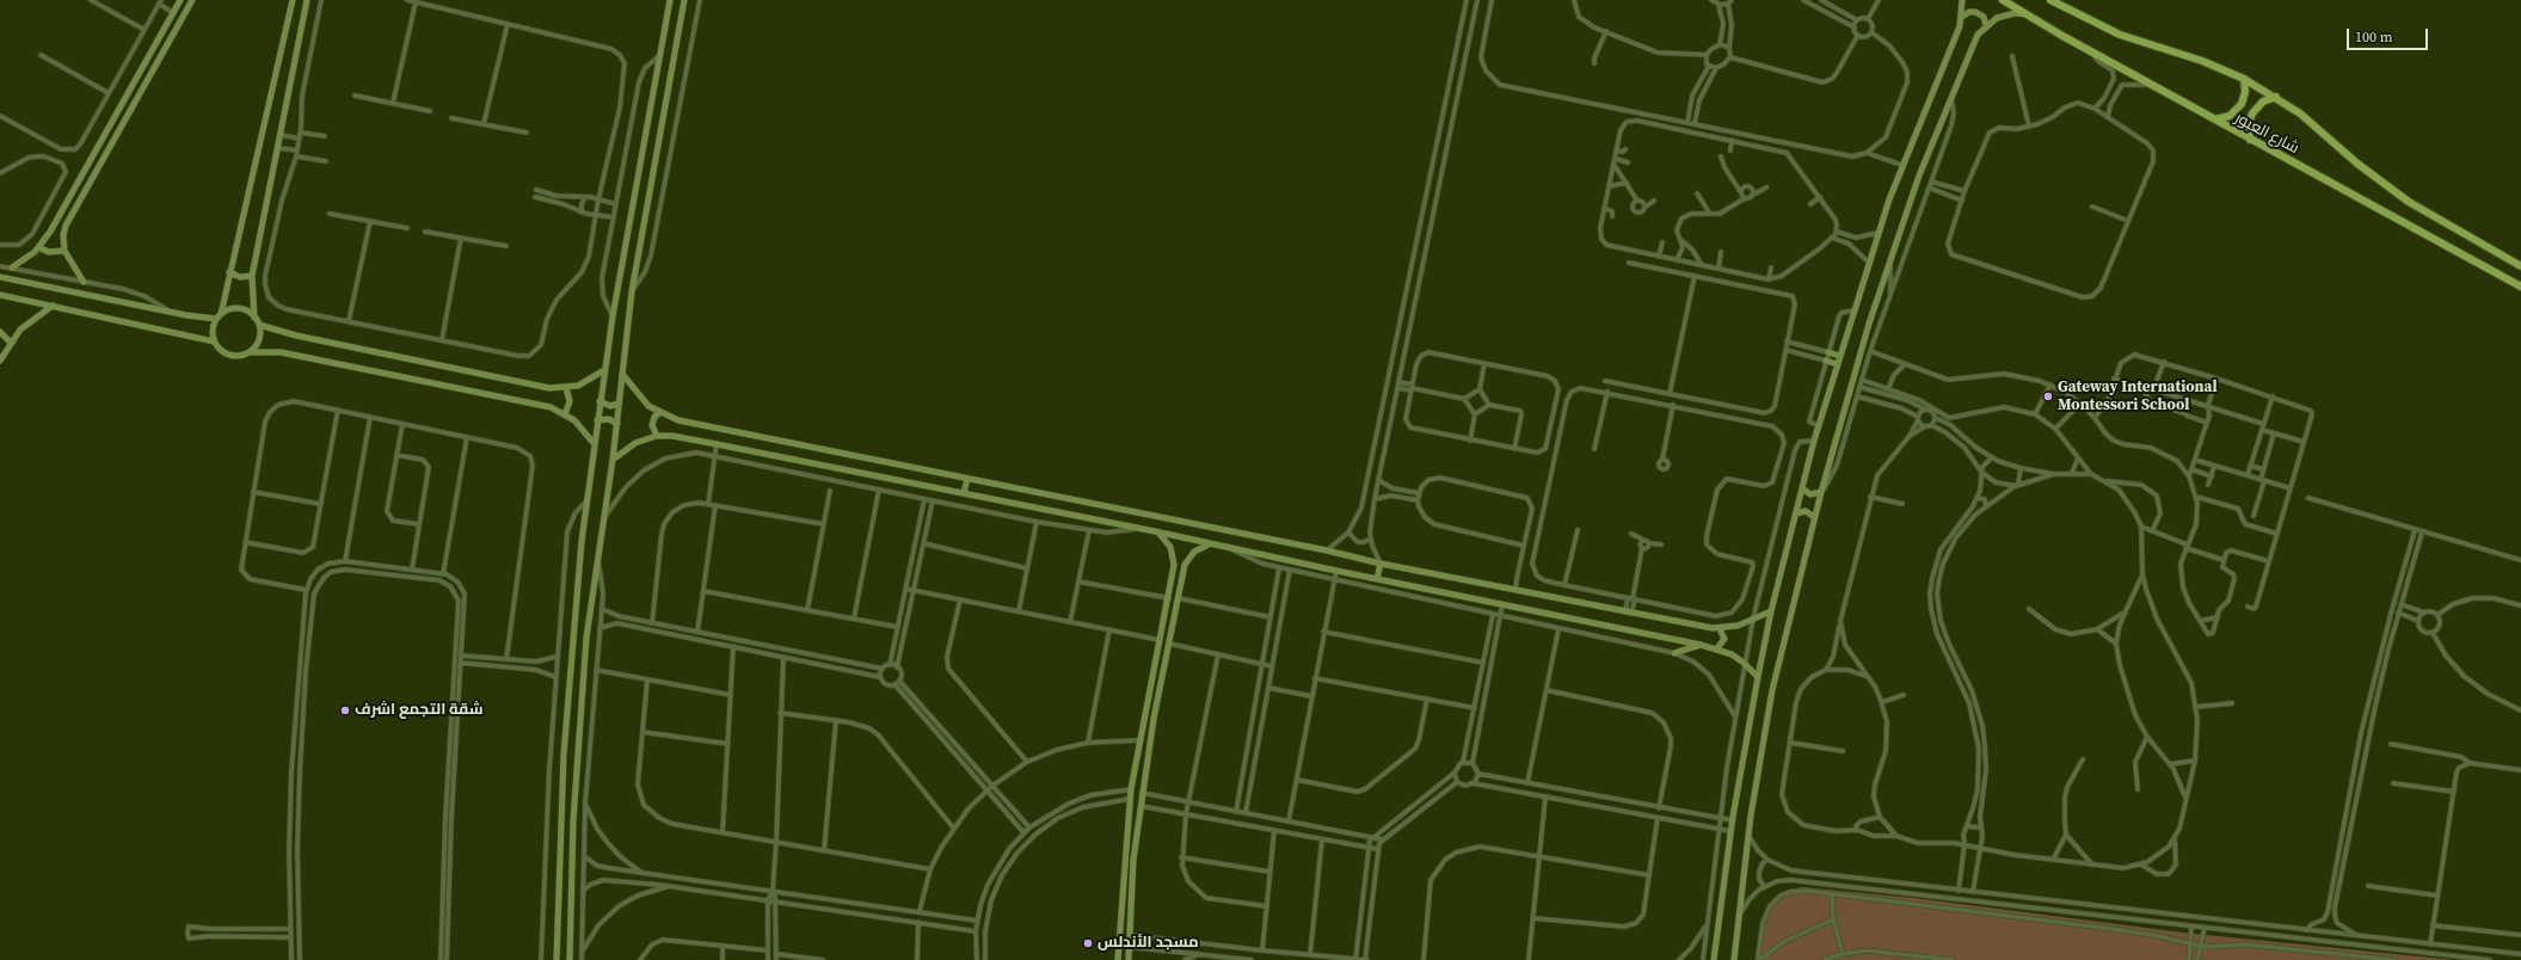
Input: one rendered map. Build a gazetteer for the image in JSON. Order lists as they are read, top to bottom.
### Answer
{
  "streets": {
    "main road": ["شارع العبور"]
  },
  "places": ["Gateway International Montessori School", "شقة التجمع اشرف", "مسجد الأندلس"],
  "scale_bar": "100 m"
}
